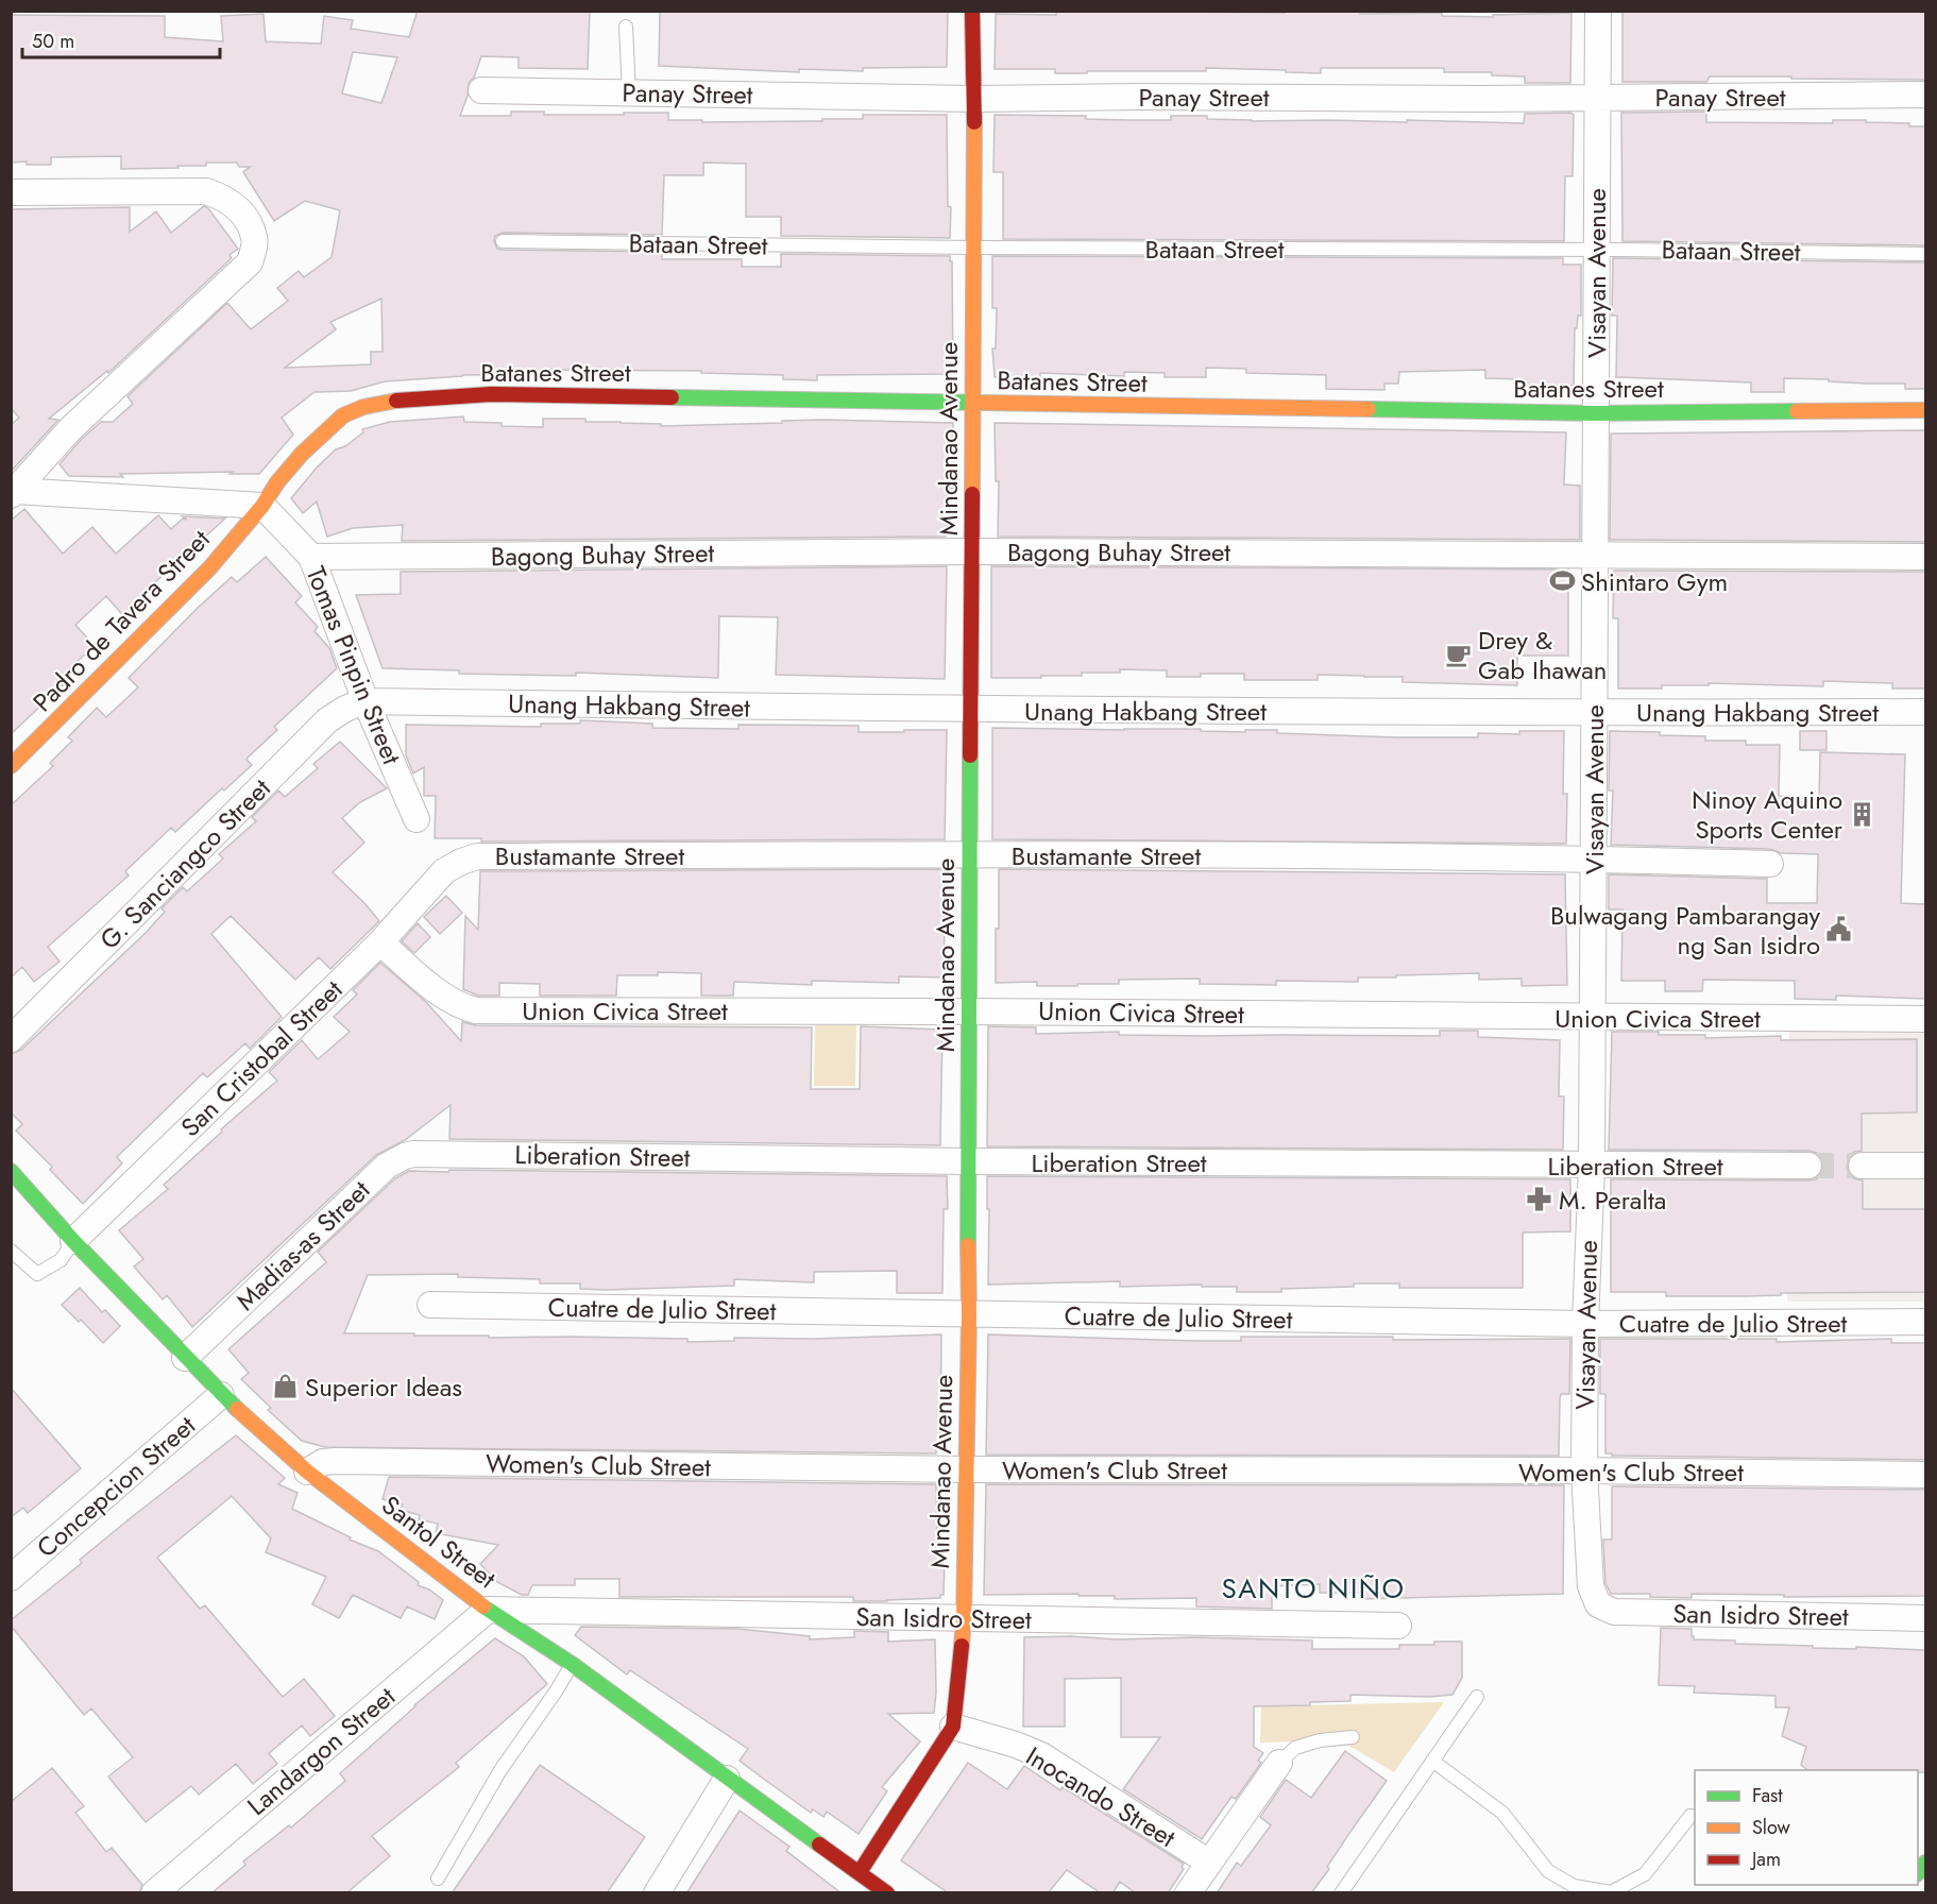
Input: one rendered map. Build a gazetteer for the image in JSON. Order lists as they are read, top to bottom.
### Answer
{
  "streets": {
    "street": [
      "Panay Street",
      "Visayan Avenue",
      "Batanes Street",
      "Mindanao Avenue",
      "Bagong Buhay Street",
      "Padro de Tavera Street",
      "Tomas Pinpin Street",
      "Unang Hakbang Street",
      "Bustamante Street",
      "G. Sanciangco Street",
      "Union Civica Street",
      "San Cristobal Street",
      "Liberation Street",
      "Madias-as Street",
      "Cuatre de Julio Street",
      "Women's Club Street",
      "Concepcion Street",
      "Santol Street",
      "San Isidro Street",
      "Landargon Street",
      "Inocando Street"
    ],
    "lane": ["Bataan Street"]
  },
  "crossings": [
    ["Panay Street", "Visayan Avenue"],
    ["Panay Street", "Mindanao Avenue"],
    ["Bataan Street", "Visayan Avenue"],
    ["Bataan Street", "Mindanao Avenue"],
    ["Visayan Avenue", "Batanes Street"],
    ["Visayan Avenue", "Bagong Buhay Street"],
    ["Visayan Avenue", "Unang Hakbang Street"],
    ["Visayan Avenue", "Bustamante Street"],
    ["Visayan Avenue", "Union Civica Street"],
    ["Visayan Avenue", "Liberation Street"],
    ["Visayan Avenue", "Cuatre de Julio Street"],
    ["Visayan Avenue", "Women's Club Street"],
    ["Visayan Avenue", "San Isidro Street"],
    ["Batanes Street", "Mindanao Avenue"],
    ["Batanes Street", "Padro de Tavera Street"],
    ["Batanes Street", "Tomas Pinpin Street"],
    ["Mindanao Avenue", "Bagong Buhay Street"],
    ["Mindanao Avenue", "Unang Hakbang Street"],
    ["Mindanao Avenue", "Bustamante Street"],
    ["Mindanao Avenue", "Union Civica Street"],
    ["Mindanao Avenue", "Liberation Street"],
    ["Mindanao Avenue", "Cuatre de Julio Street"],
    ["Mindanao Avenue", "Women's Club Street"],
    ["Mindanao Avenue", "Santol Street"],
    ["Mindanao Avenue", "San Isidro Street"],
    ["Mindanao Avenue", "Inocando Street"],
    ["Bagong Buhay Street", "Tomas Pinpin Street"],
    ["Padro de Tavera Street", "Tomas Pinpin Street"],
    ["Tomas Pinpin Street", "Unang Hakbang Street"],
    ["Tomas Pinpin Street", "G. Sanciangco Street"],
    ["Unang Hakbang Street", "G. Sanciangco Street"],
    ["Bustamante Street", "San Cristobal Street"],
    ["Union Civica Street", "San Cristobal Street"],
    ["San Cristobal Street", "Santol Street"],
    ["Liberation Street", "Madias-as Street"],
    ["Madias-as Street", "Santol Street"],
    ["Women's Club Street", "Santol Street"],
    ["Concepcion Street", "Santol Street"],
    ["Santol Street", "San Isidro Street"],
    ["Santol Street", "Landargon Street"],
    ["San Isidro Street", "Landargon Street"]
  ],
  "districts": ["SANTO NIÑO"],
  "places": {
    "sports": ["Shintaro Gym"],
    "cafe": ["Drey & Gab Ihawan"],
    "building": ["Ninoy Aquino Sports Center"],
    "public building": ["Bulwagang Pambarangay ng San Isidro"],
    "pharmacy": ["M. Peralta"],
    "shop": ["Superior Ideas"]
  },
  "legend": ["Fast", "Slow", "Jam"],
  "scale_bar": "50 m"
}
